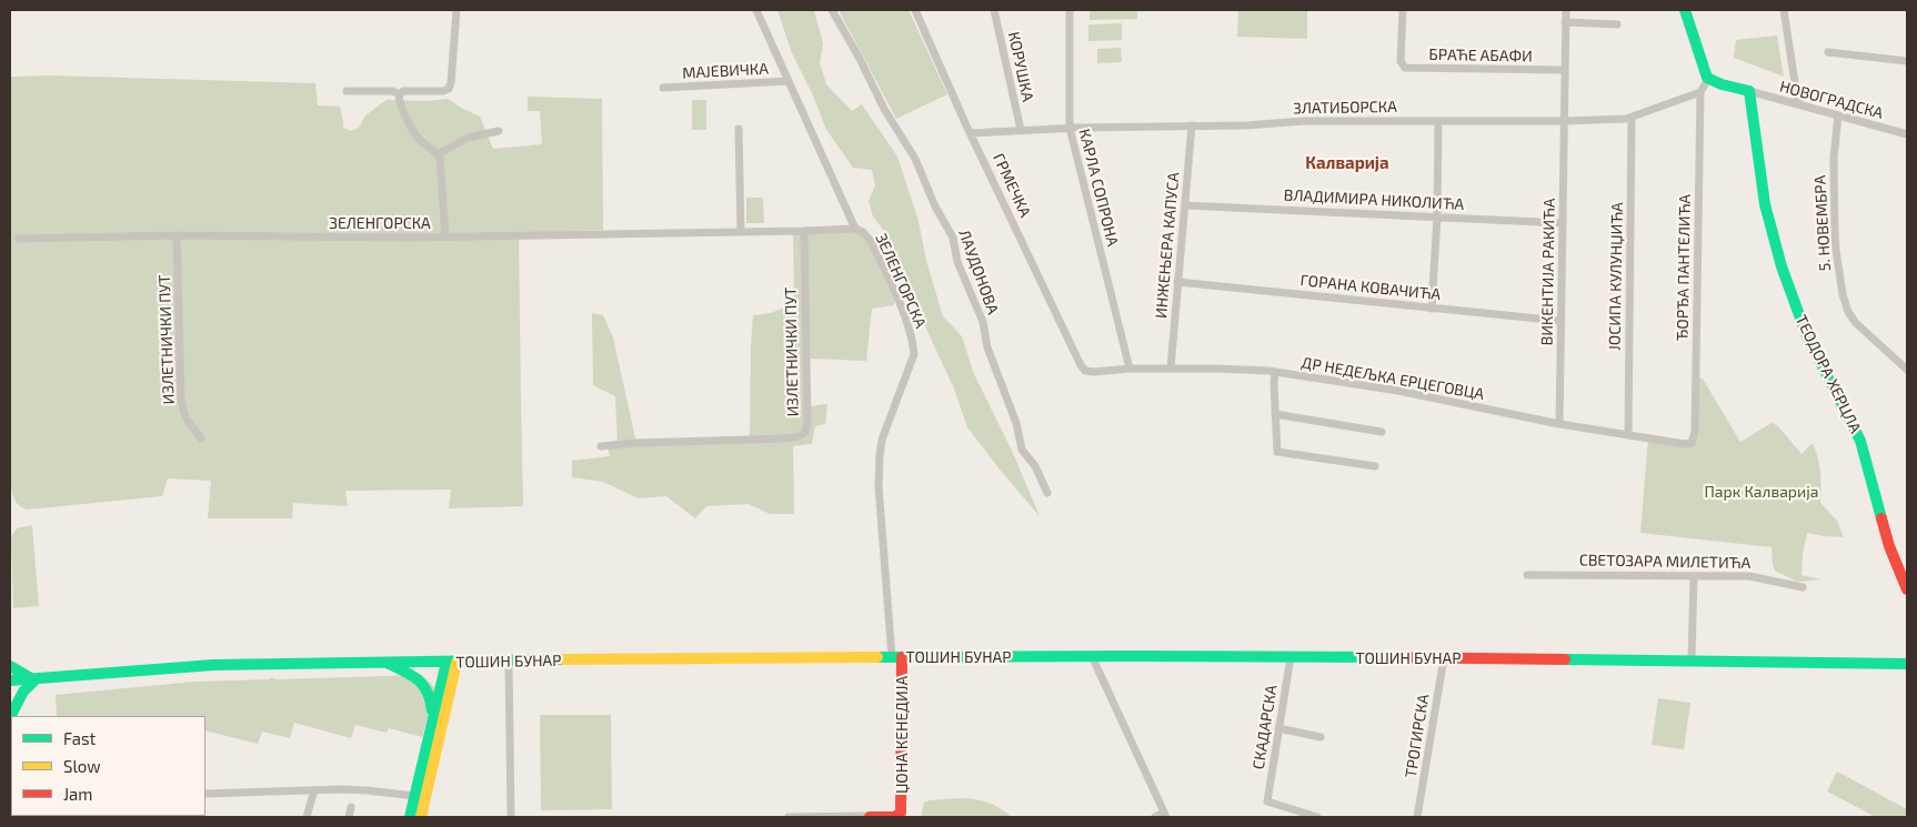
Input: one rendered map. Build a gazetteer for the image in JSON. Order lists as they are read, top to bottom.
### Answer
{
  "streets": {
    "main road": ["ТЕОДОРА ХЕРЦЛА", "ТОШИН БУНАР", "ЏОНА КЕНЕДИЈА"],
    "street": [
      "БРАЋЕ АБАФИ",
      "КОРУШКА",
      "МАЈЕВИЧКА",
      "НОВОГРАДСКА",
      "ЗЛАТИБОРСКА",
      "ГРМЕЧКА",
      "КАРЛА СОПРОНА",
      "ВЛАДИМИРА НИКОЛИЋА",
      "ЗЕЛЕНГОРСКА",
      "5. НОВЕМБРА",
      "ИНЖЕЊЕРА КАПУСА",
      "ЂОРЂА ПАНТЕЛИЋА",
      "ЛАУДОНОВА",
      "ВИКЕНТИЈА РАКИЋА",
      "ЈОСИПА КУЛУНЏИЋА",
      "ГОРАНА КОВАЧИЋА",
      "ИЗЛЕТНИЧКИ ПУТ",
      "ДР НЕДЕЉКА ЕРЦЕГОВЦА",
      "СВЕТОЗАРА МИЛЕТИЋА",
      "СКАДАРСКА",
      "ТРОГИРСКА"
    ]
  },
  "crossings": [
    ["БРАЋЕ АБАФИ", "ВИКЕНТИЈА РАКИЋА"],
    ["КОРУШКА", "ЗЛАТИБОРСКА"],
    ["НОВОГРАДСКА", "5. НОВЕМБРА"],
    ["НОВОГРАДСКА", "ТЕОДОРА ХЕРЦЛА"],
    ["ЗЛАТИБОРСКА", "ГРМЕЧКА"],
    ["ЗЛАТИБОРСКА", "КАРЛА СОПРОНА"],
    ["ЗЛАТИБОРСКА", "ИНЖЕЊЕРА КАПУСА"],
    ["ЗЛАТИБОРСКА", "ЂОРЂА ПАНТЕЛИЋА"],
    ["ЗЛАТИБОРСКА", "ВИКЕНТИЈА РАКИЋА"],
    ["ЗЛАТИБОРСКА", "ЈОСИПА КУЛУНЏИЋА"],
    ["ГРМЕЧКА", "ДР НЕДЕЉКА ЕРЦЕГОВЦА"],
    ["КАРЛА СОПРОНА", "ДР НЕДЕЉКА ЕРЦЕГОВЦА"],
    ["ВЛАДИМИРА НИКОЛИЋА", "ИНЖЕЊЕРА КАПУСА"],
    ["ВЛАДИМИРА НИКОЛИЋА", "ВИКЕНТИЈА РАКИЋА"],
    ["ЗЕЛЕНГОРСКА", "ИЗЛЕТНИЧКИ ПУТ"],
    ["ЗЕЛЕНГОРСКА", "ТОШИН БУНАР"],
    ["ЗЕЛЕНГОРСКА", "ЏОНА КЕНЕДИЈА"],
    ["ИНЖЕЊЕРА КАПУСА", "ГОРАНА КОВАЧИЋА"],
    ["ИНЖЕЊЕРА КАПУСА", "ДР НЕДЕЉКА ЕРЦЕГОВЦА"],
    ["ЂОРЂА ПАНТЕЛИЋА", "ДР НЕДЕЉКА ЕРЦЕГОВЦА"],
    ["ВИКЕНТИЈА РАКИЋА", "ГОРАНА КОВАЧИЋА"],
    ["ВИКЕНТИЈА РАКИЋА", "ДР НЕДЕЉКА ЕРЦЕГОВЦА"],
    ["ЈОСИПА КУЛУНЏИЋА", "ДР НЕДЕЉКА ЕРЦЕГОВЦА"],
    ["ТОШИН БУНАР", "СКАДАРСКА"],
    ["ТОШИН БУНАР", "ЏОНА КЕНЕДИЈА"],
    ["ТОШИН БУНАР", "ТРОГИРСКА"]
  ],
  "districts": ["Калварија"],
  "parks": ["Парк Калварија"],
  "legend": ["Fast", "Slow", "Jam"]
}
